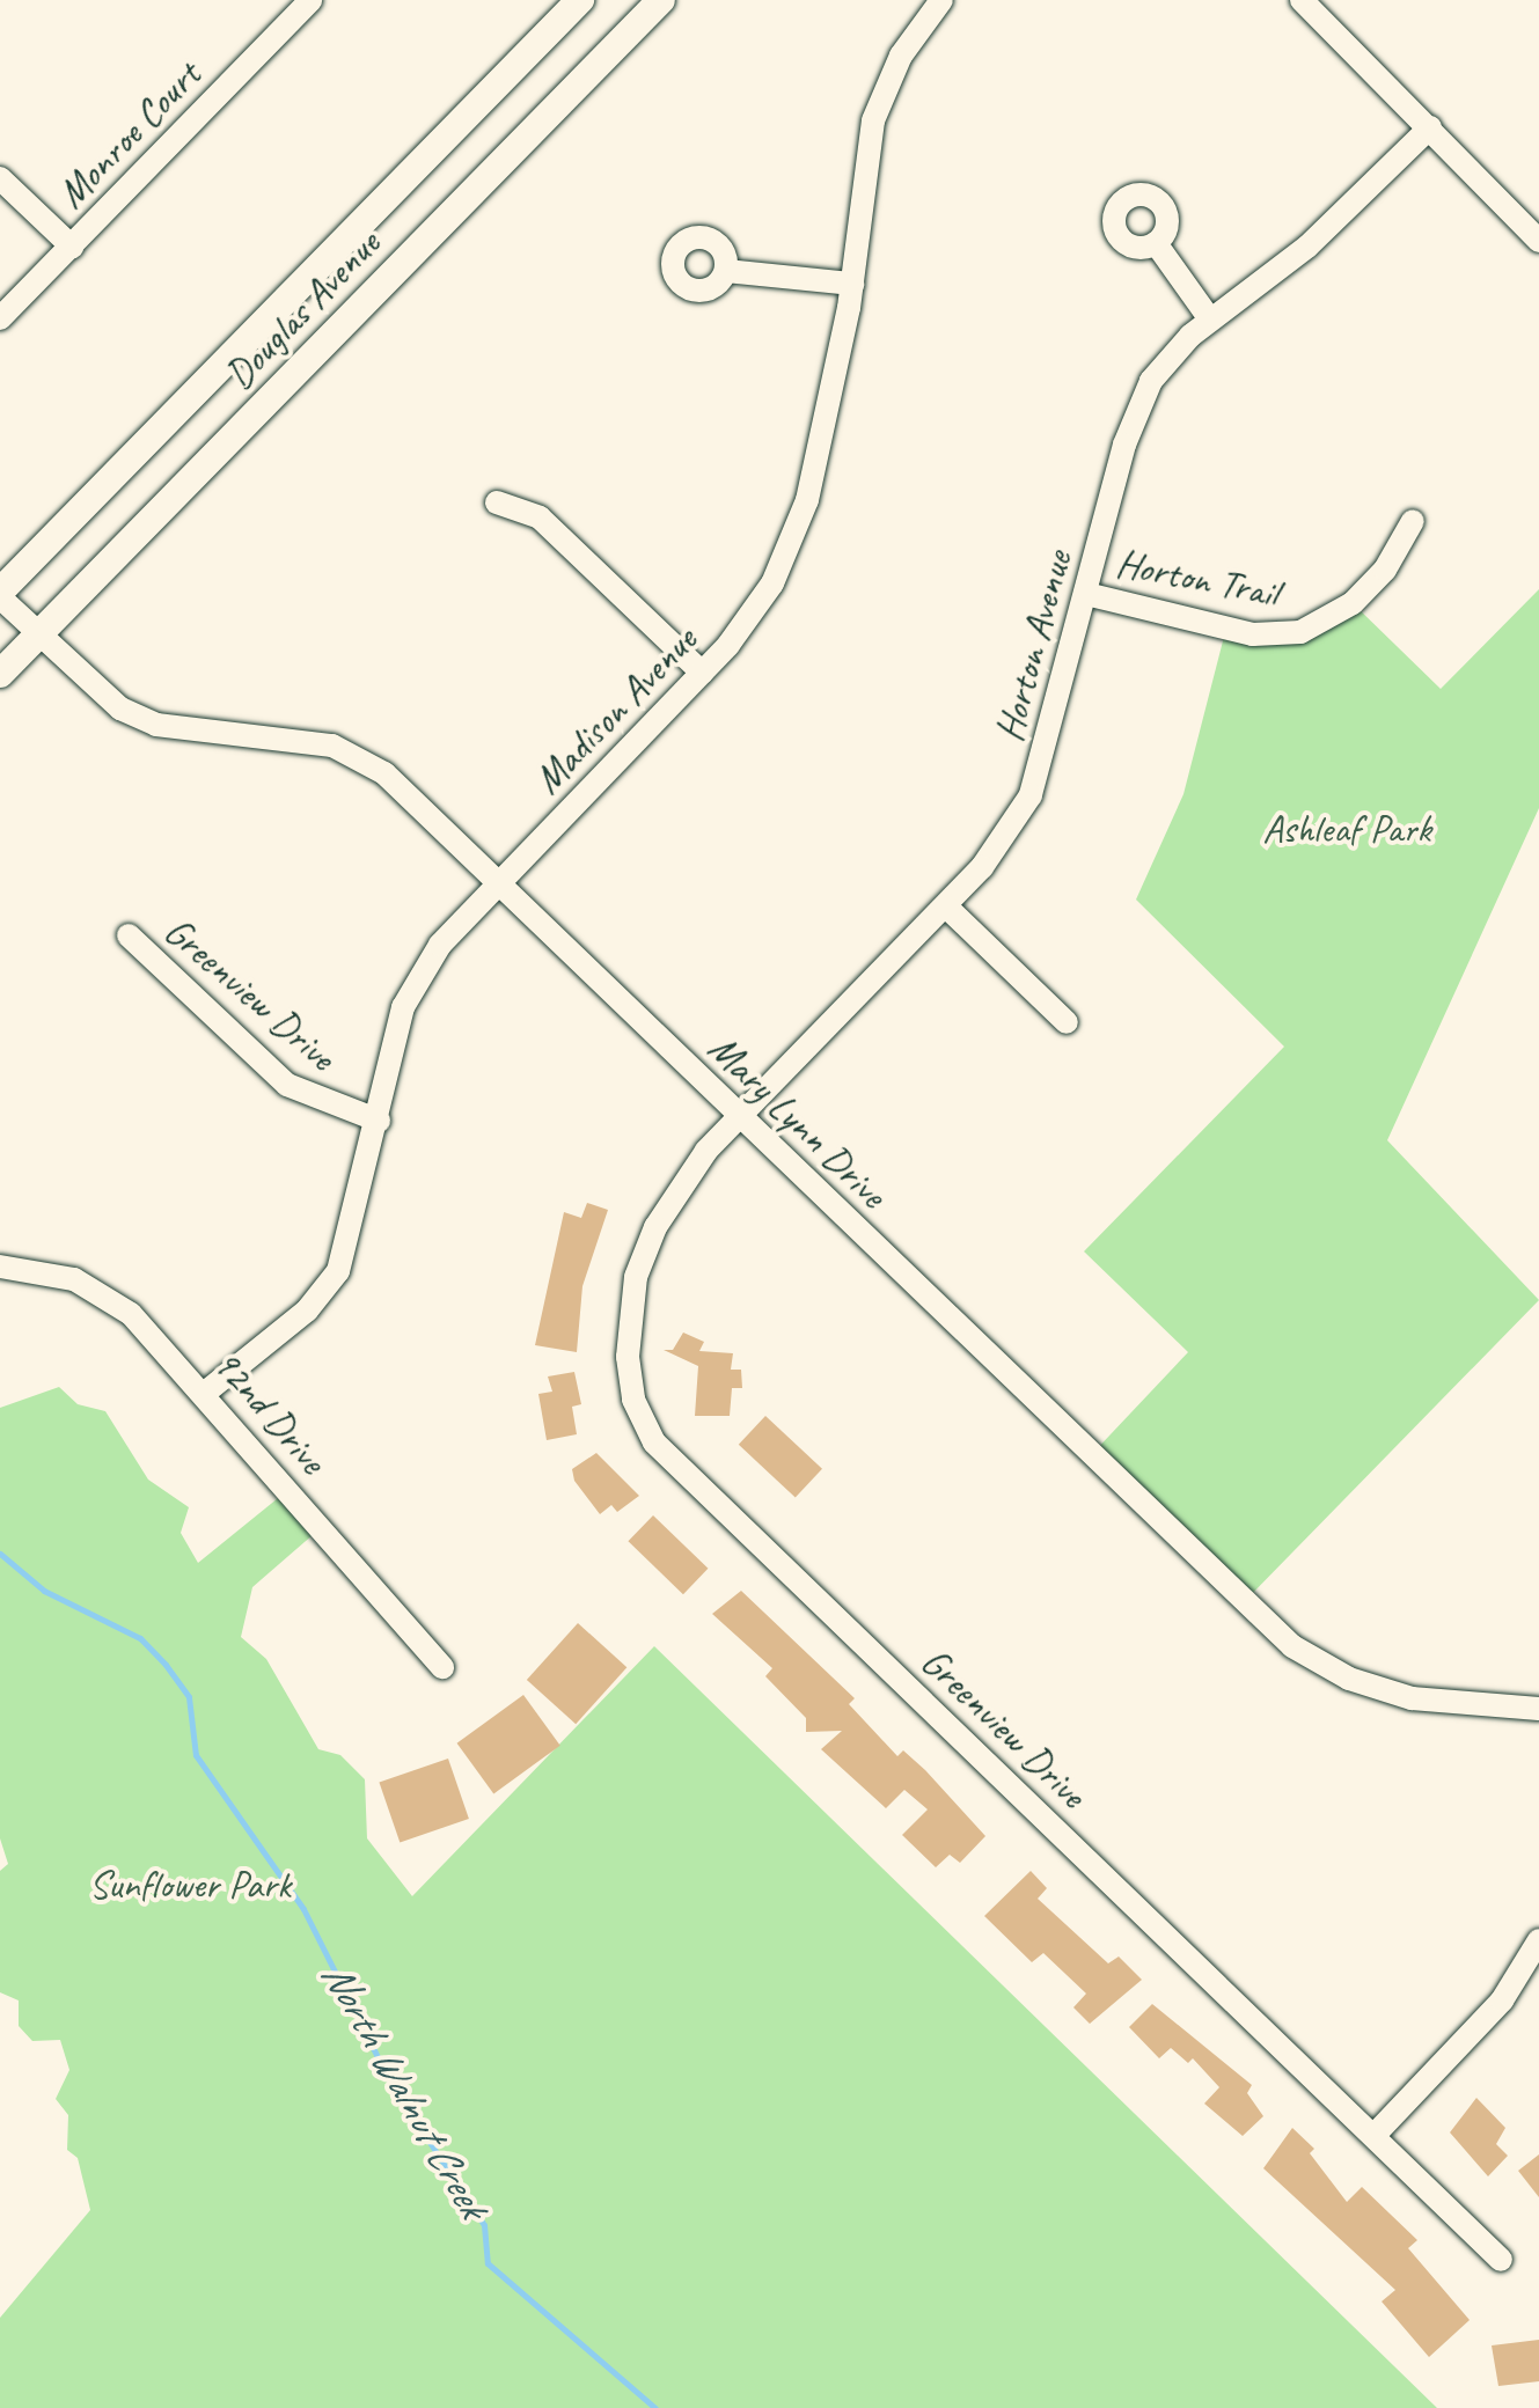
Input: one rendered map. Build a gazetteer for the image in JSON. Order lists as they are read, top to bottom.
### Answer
{
  "streets": {
    "main road": ["Douglas Avenue"],
    "street": [
      "Monroe Court",
      "Horton Trail",
      "Horton Avenue",
      "Madison Avenue",
      "Greenview Drive",
      "Mary Lynn Drive",
      "92nd Drive"
    ]
  },
  "crossings": [
    ["Douglas Avenue", "Mary Lynn Drive"],
    ["Horton Trail", "Horton Avenue"],
    ["Horton Avenue", "Greenview Drive"],
    ["Horton Avenue", "Mary Lynn Drive"],
    ["Madison Avenue", "Greenview Drive"],
    ["Madison Avenue", "Mary Lynn Drive"],
    ["Madison Avenue", "92nd Drive"]
  ],
  "water": ["North Walnut Creek"],
  "parks": ["Ashleaf Park", "Sunflower Park"]
}
